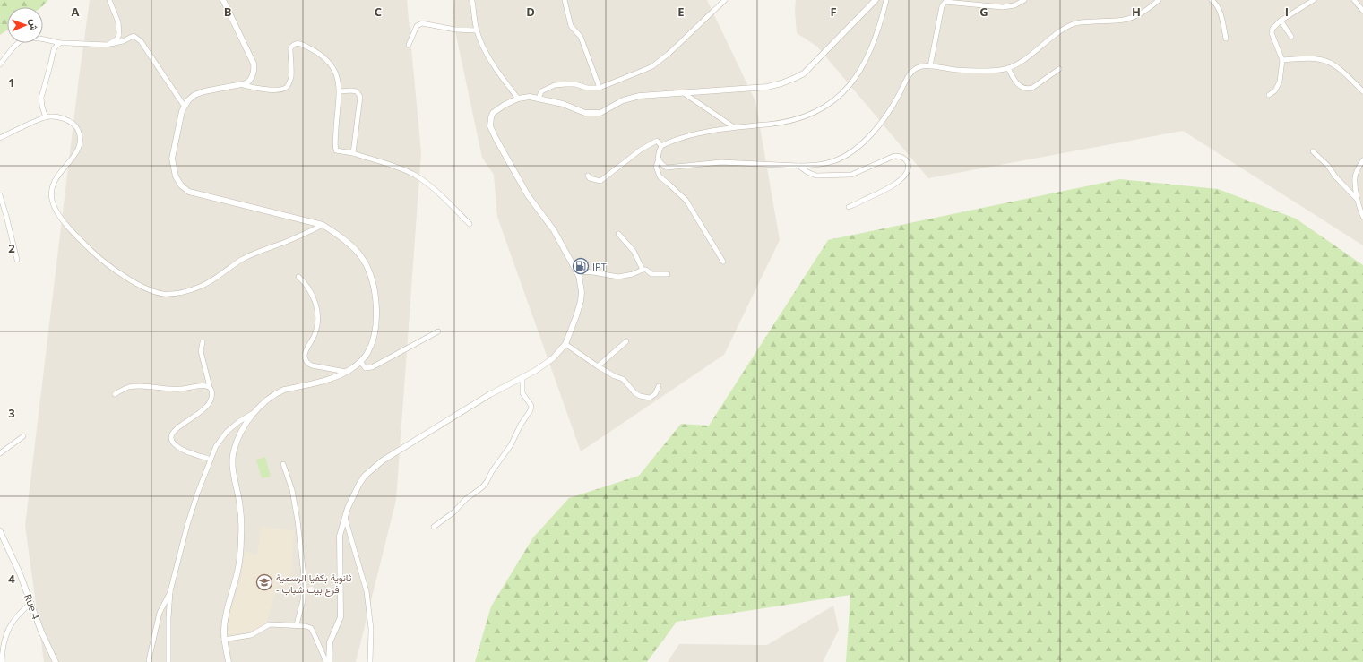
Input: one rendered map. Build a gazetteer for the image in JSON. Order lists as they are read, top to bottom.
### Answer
{
  "streets": {
    "street": ["Rue 4"]
  },
  "places": {
    "fuel station": ["IPT"],
    "school or university": ["ثانوية بكفيا الرسمية - فرع بيت شباب"]
  },
  "north": "right",
  "grid": {
    "columns": [
      "A",
      "B",
      "C",
      "D",
      "E",
      "F",
      "G",
      "H",
      "I"
    ],
    "rows": [
      "1",
      "2",
      "3",
      "4"
    ]
  }
}
